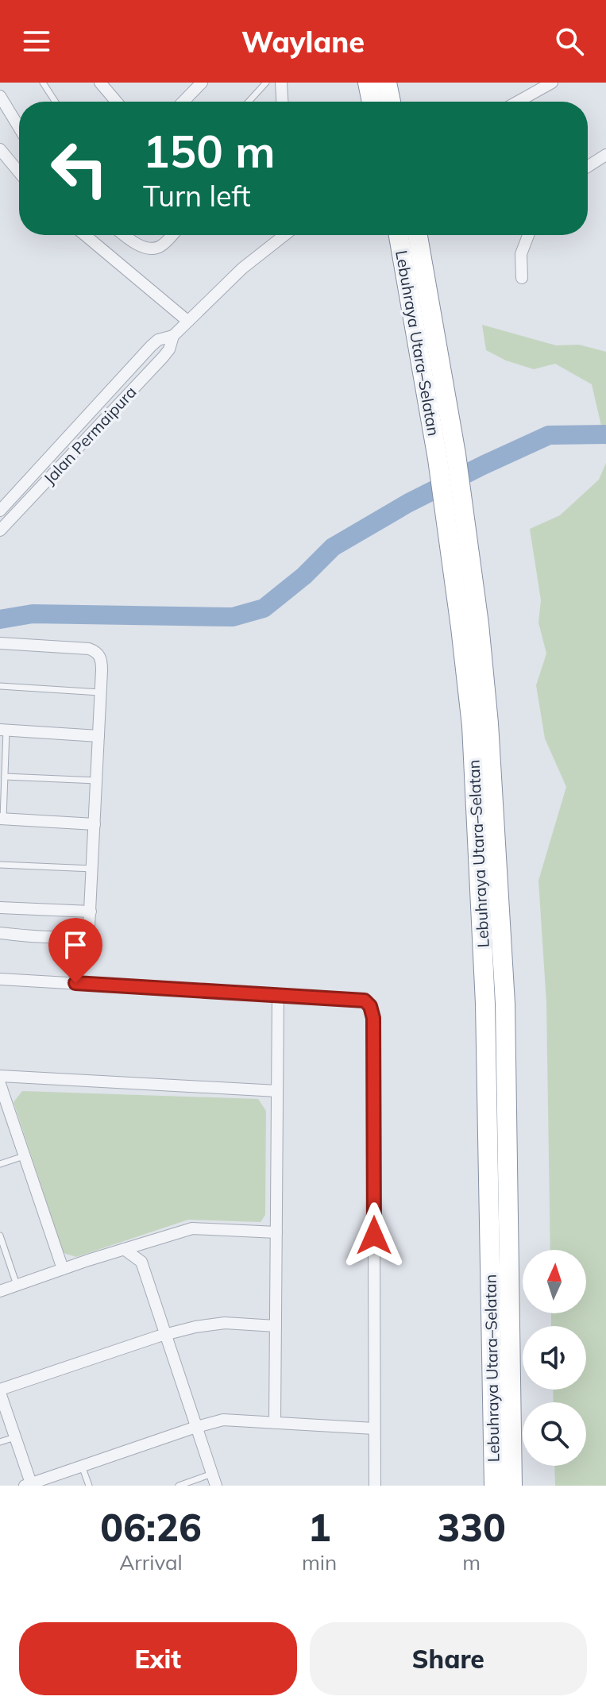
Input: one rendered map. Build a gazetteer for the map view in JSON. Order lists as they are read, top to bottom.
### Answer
{
  "streets": {
    "highway": ["Lebuhraya Utara–Selatan"],
    "street": ["Jalan Permaipura"]
  },
  "north": "top",
  "page": {
    "header": "Waylane",
    "turn": ["150 m", "Turn left"],
    "eta": [
      "06:26",
      "Arrival",
      "1",
      "min",
      "330",
      "m"
    ],
    "buttons": ["Exit", "Share"]
  }
}
